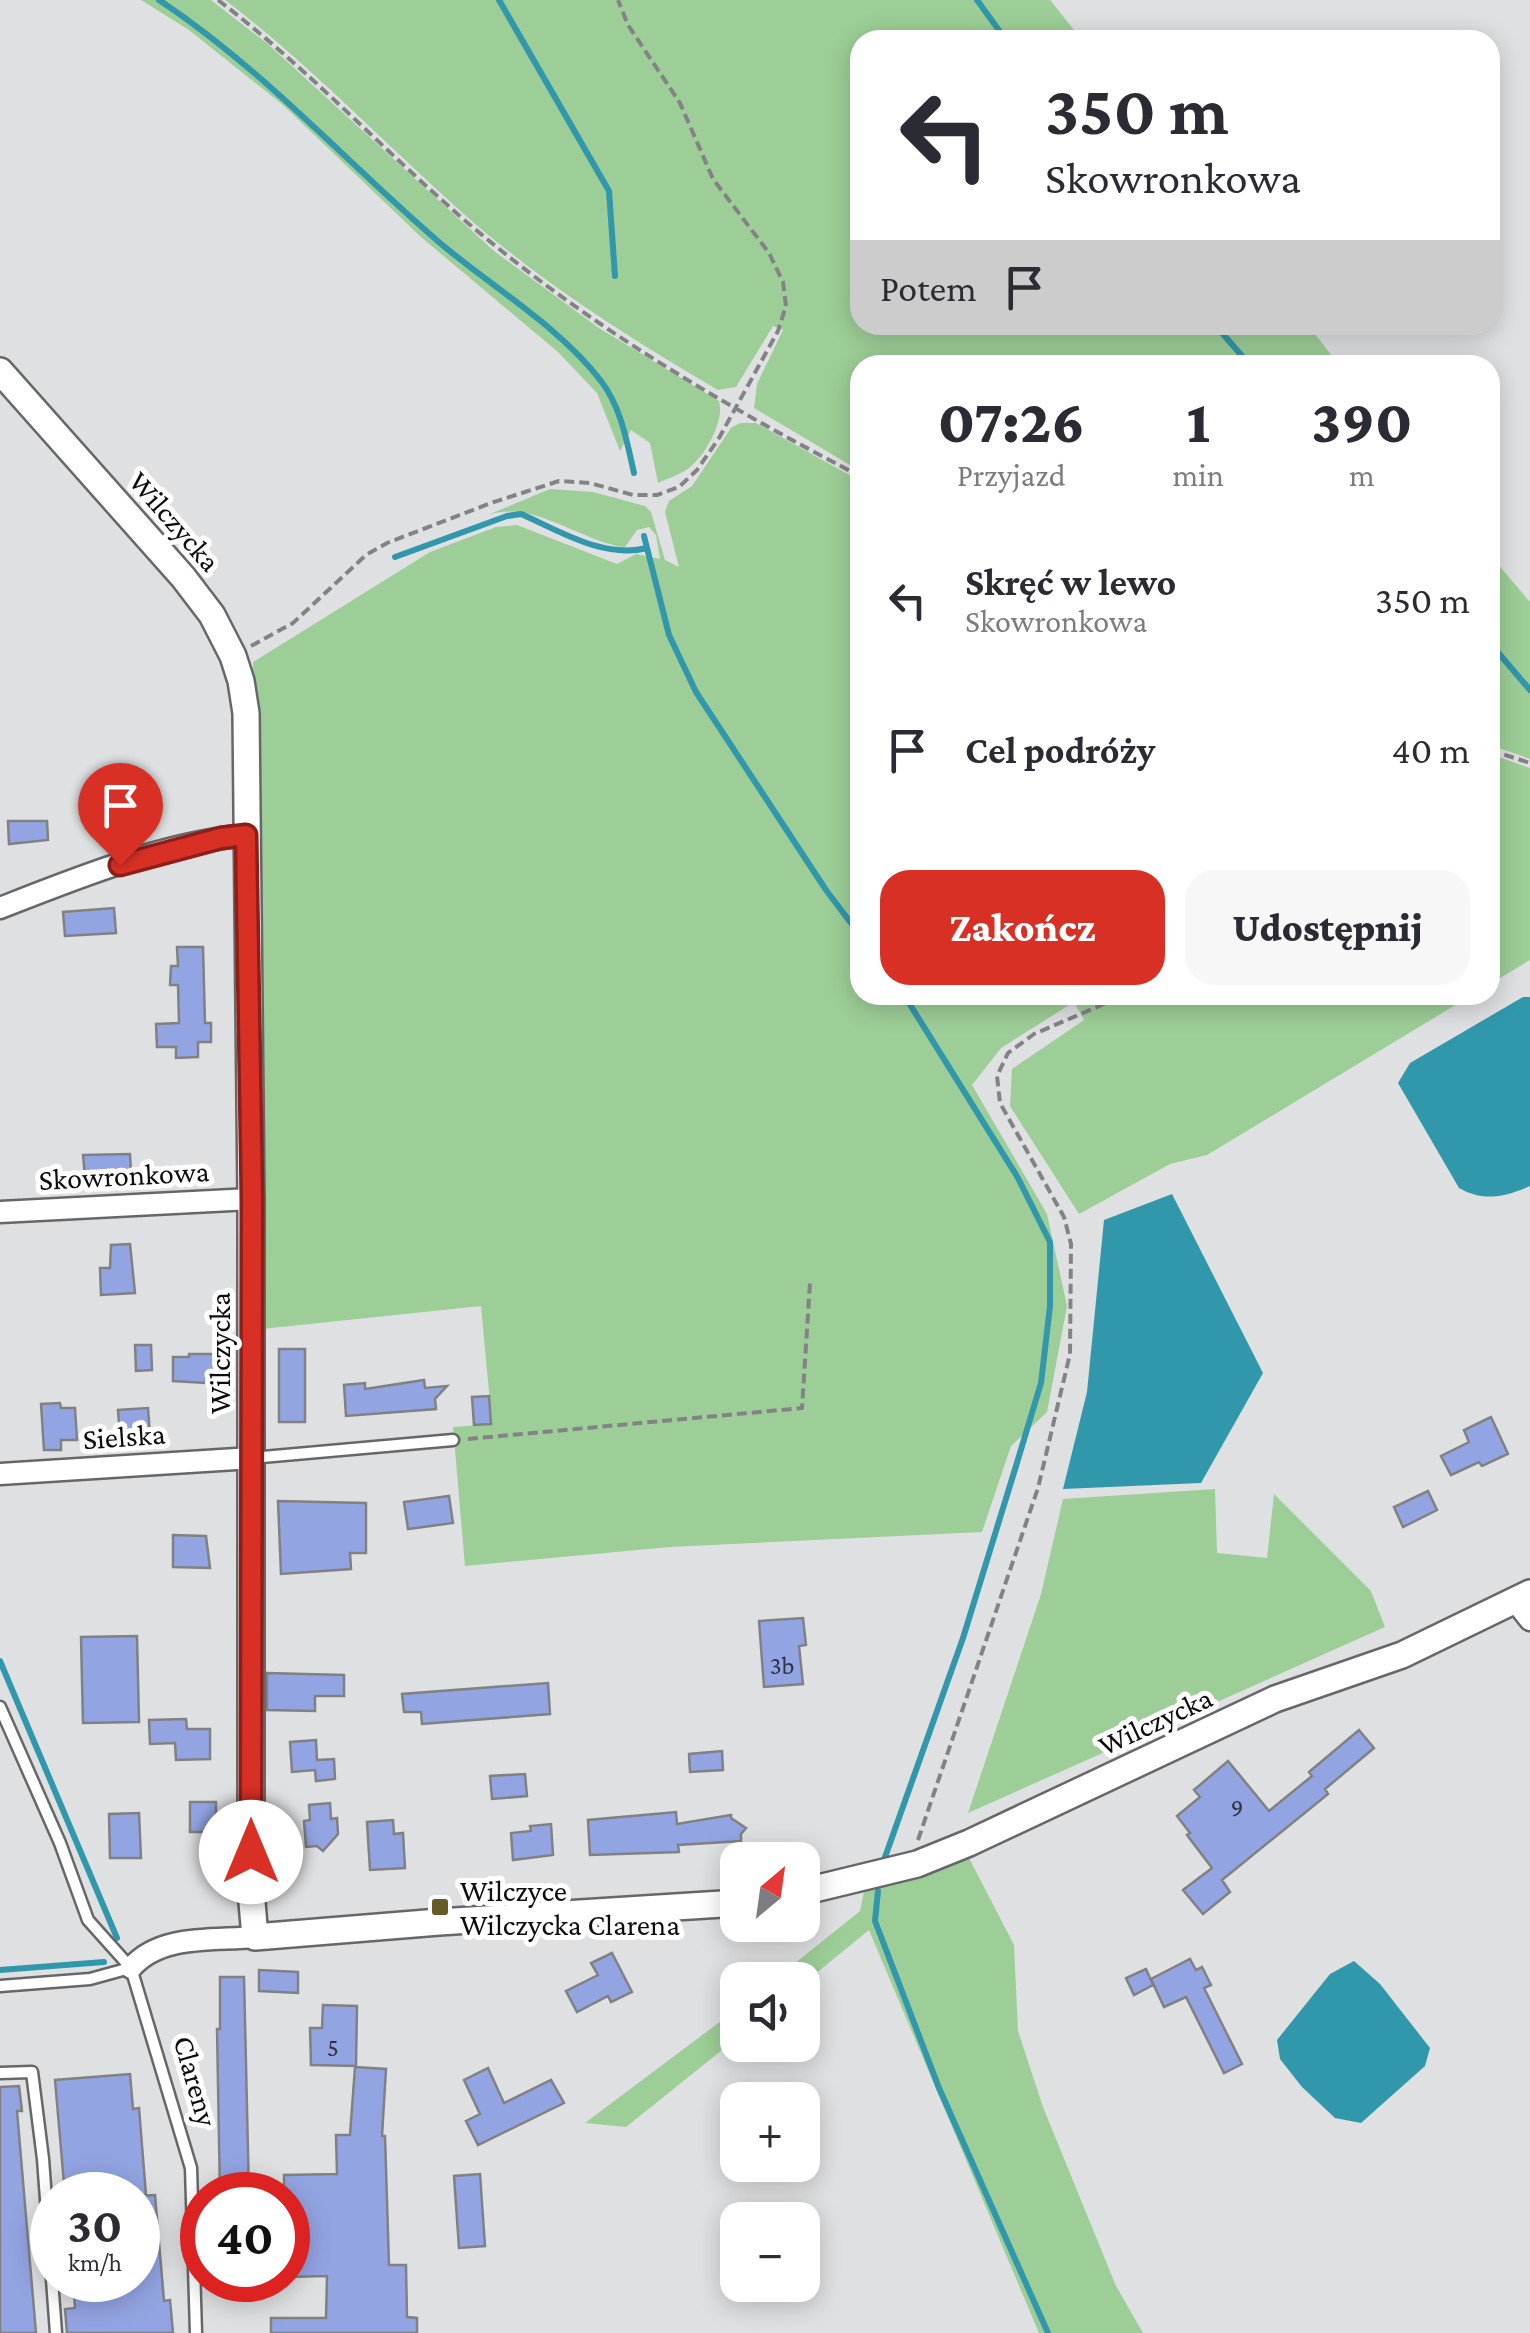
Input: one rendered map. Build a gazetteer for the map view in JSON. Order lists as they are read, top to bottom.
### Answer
{
  "streets": {
    "street": ["Wilczycka", "Skowronkowa", "Sielska"],
    "lane": ["Clareny"]
  },
  "crossings": [
    ["Wilczycka", "Skowronkowa"],
    ["Wilczycka", "Sielska"]
  ],
  "places": {
    "transit": ["Wilczyce Wilczycka Clarena"]
  },
  "house_numbers": ["3b", "9", "5"],
  "north": "top right",
  "page": {
    "turn": ["350 m", "Skowronkowa"],
    "then": "Potem",
    "eta": [
      "07:26",
      "Przyjazd",
      "1",
      "min",
      "390",
      "m"
    ],
    "list": [
      {
        "name": "Skręć w lewo",
        "note": "Skowronkowa",
        "value": "350 m"
      },
      {
        "name": "Cel podróży",
        "value": "40 m"
      }
    ],
    "buttons": ["Zakończ", "Udostępnij"],
    "map_buttons": ["+", "−"],
    "speed": "30 km/h",
    "limit": "40"
  }
}
